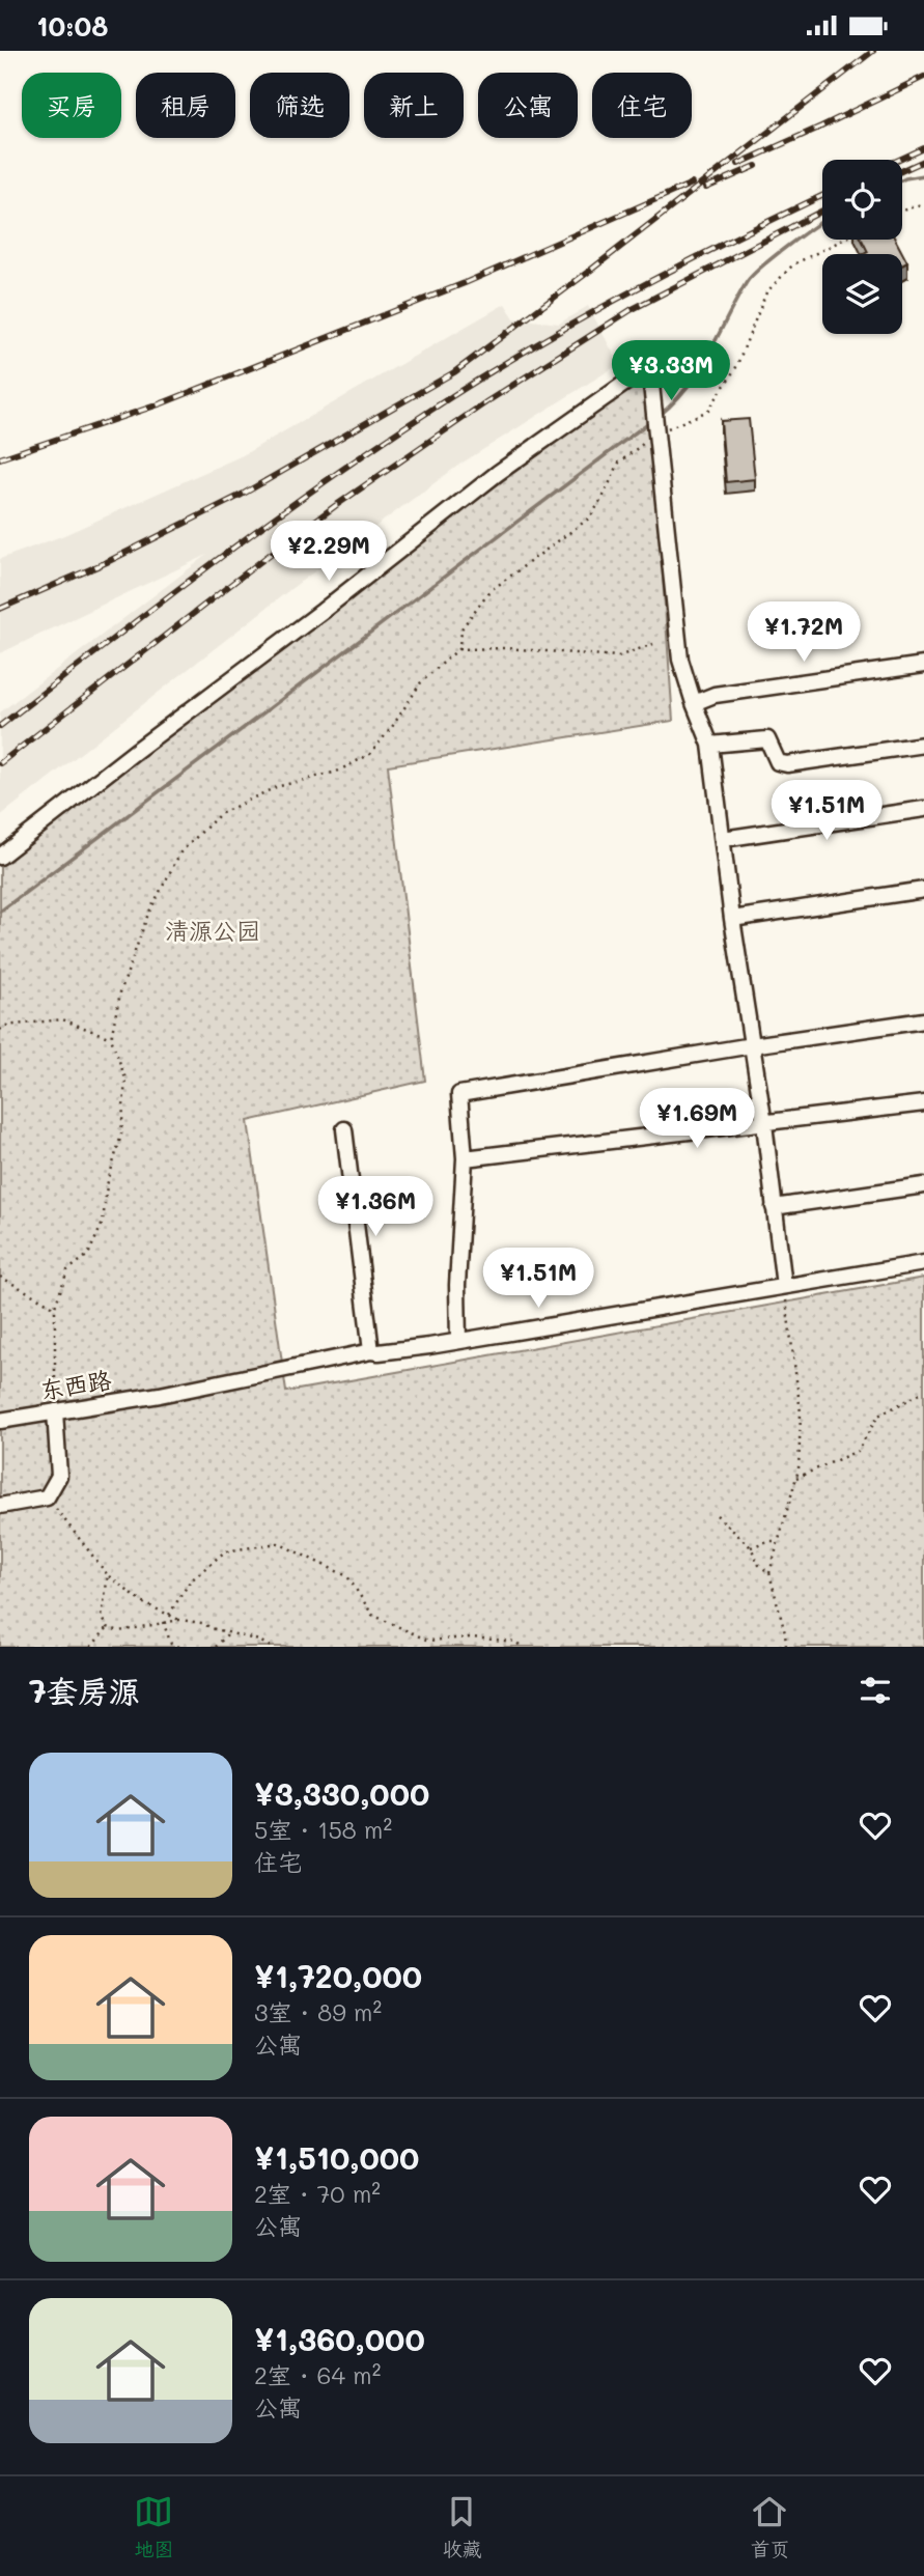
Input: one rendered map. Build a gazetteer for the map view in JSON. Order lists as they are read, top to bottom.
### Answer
{
  "streets": {
    "street": ["东西路"]
  },
  "parks": ["清源公园"],
  "page": {
    "status": "10:08",
    "chip": [
      "买房",
      "租房",
      "筛选",
      "新上",
      "公寓",
      "住宅"
    ],
    "price": [
      "¥3.33M",
      "¥2.29M",
      "¥1.72M",
      "¥1.51M",
      "¥1.69M",
      "¥1.36M",
      "¥1.51M"
    ],
    "heading": "7套房源",
    "list": [
      {
        "name": "¥3,330,000",
        "note": "5室 · 158 m² · 住宅"
      },
      {
        "name": "¥1,720,000",
        "note": "3室 · 89 m² · 公寓"
      },
      {
        "name": "¥1,510,000",
        "note": "2室 · 70 m² · 公寓"
      },
      {
        "name": "¥1,360,000",
        "note": "2室 · 64 m² · 公寓"
      }
    ],
    "tabs": ["地图", "收藏", "首页"]
  }
}
